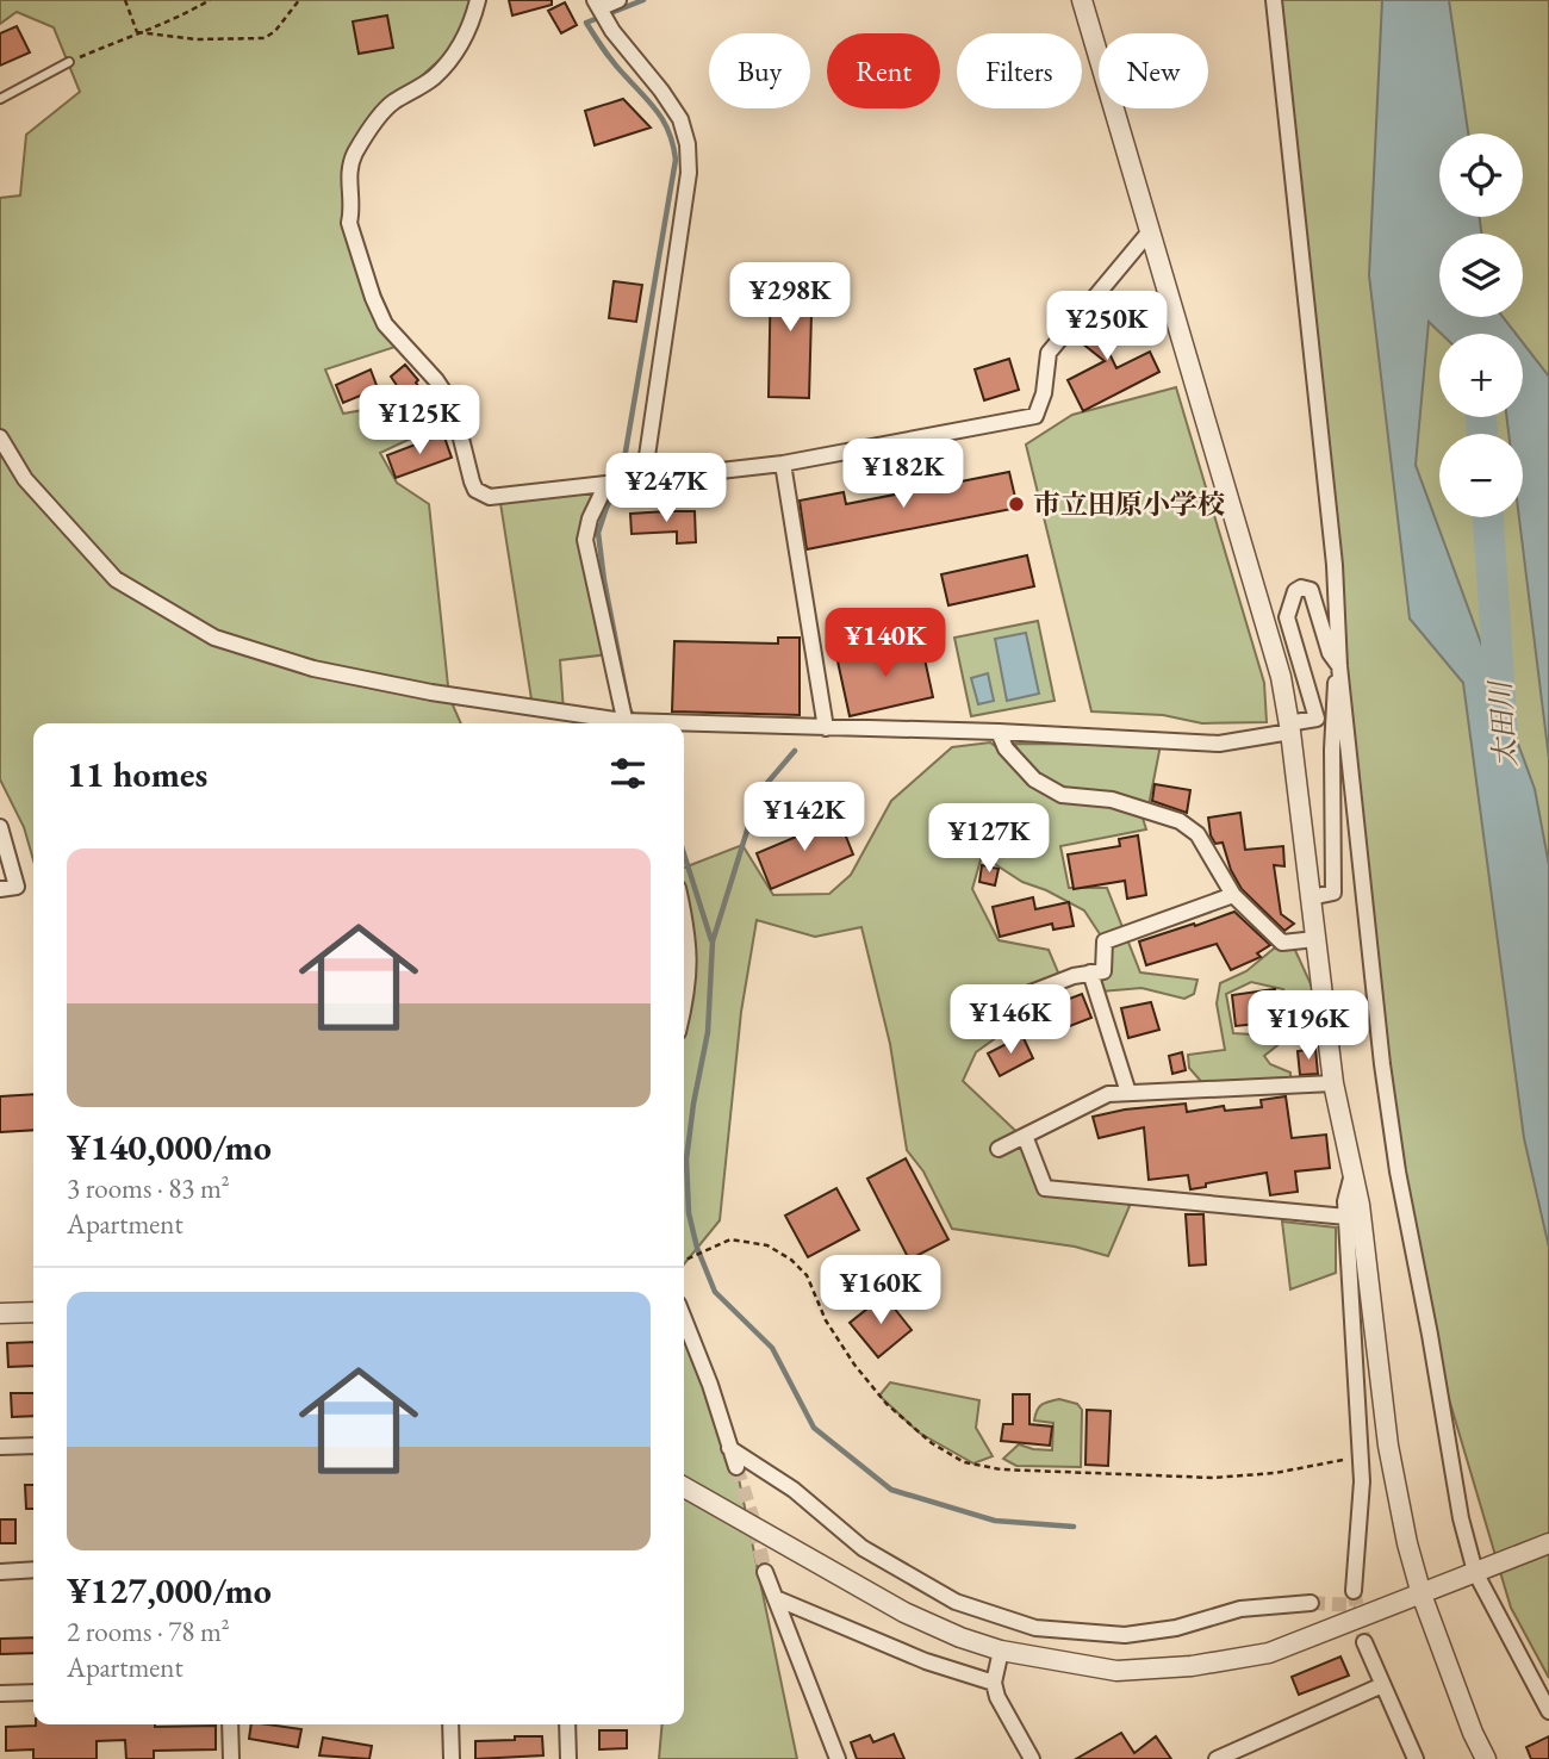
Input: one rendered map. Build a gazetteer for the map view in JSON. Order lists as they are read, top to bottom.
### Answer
{
  "water": ["太田川"],
  "places": ["市立田原小学校"],
  "page": {
    "chip": [
      "Buy",
      "Rent",
      "Filters",
      "New"
    ],
    "map_buttons": ["+", "−"],
    "price": [
      "¥298K",
      "¥250K",
      "¥125K",
      "¥182K",
      "¥247K",
      "¥140K",
      "¥142K",
      "¥127K",
      "¥146K",
      "¥196K",
      "¥160K"
    ],
    "heading": "11 homes",
    "list": [
      {
        "name": "¥140,000/mo",
        "note": "3 rooms · 83 m² · Apartment"
      },
      {
        "name": "¥127,000/mo",
        "note": "2 rooms · 78 m² · Apartment"
      }
    ]
  }
}
